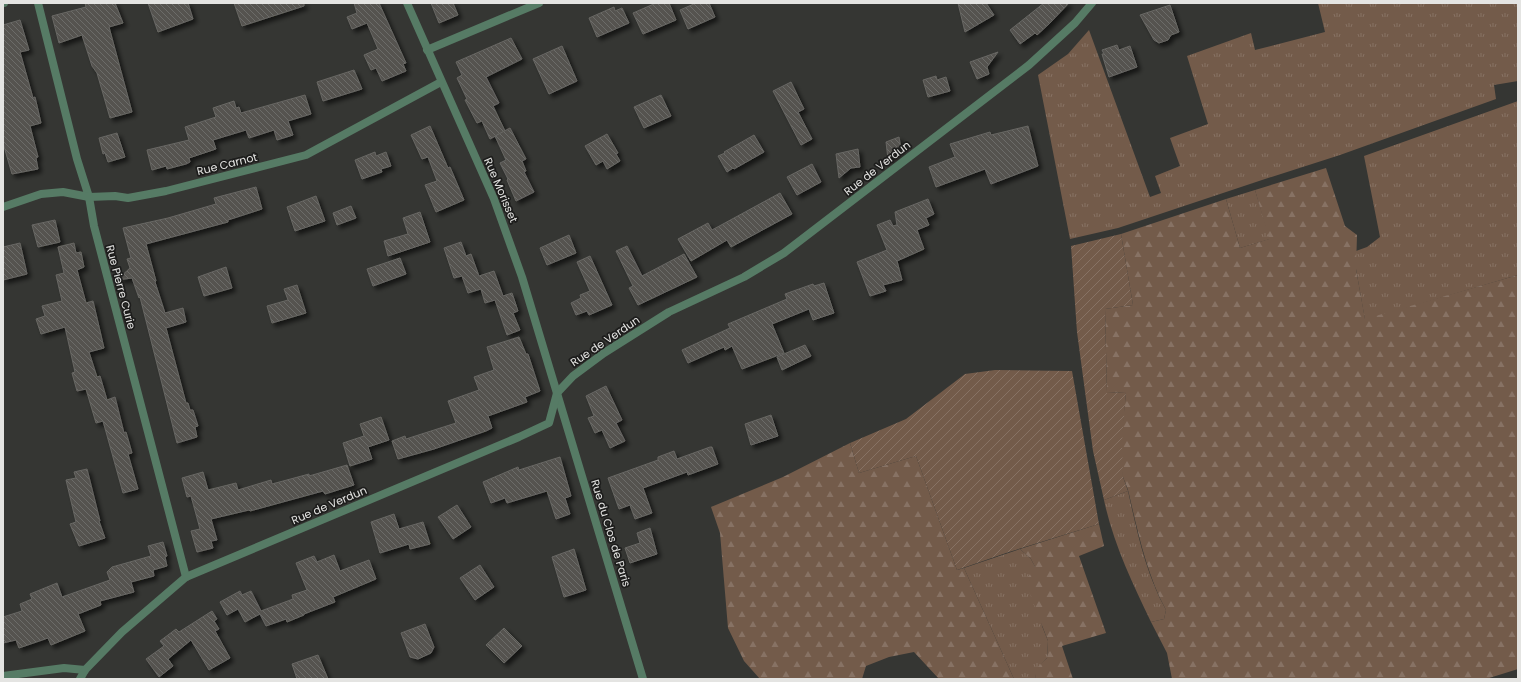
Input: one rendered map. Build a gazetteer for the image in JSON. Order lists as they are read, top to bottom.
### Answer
{
  "streets": {
    "street": [
      "Rue Carnot",
      "Rue de Verdun",
      "Rue Morisset",
      "Rue Pierre Curie",
      "Rue du Clos de Paris"
    ]
  },
  "crossings": [
    ["Rue Carnot", "Rue Morisset"],
    ["Rue Carnot", "Rue Pierre Curie"],
    ["Rue de Verdun", "Rue Morisset"],
    ["Rue de Verdun", "Rue Pierre Curie"],
    ["Rue de Verdun", "Rue du Clos de Paris"],
    ["Rue Morisset", "Rue du Clos de Paris"]
  ]
}
